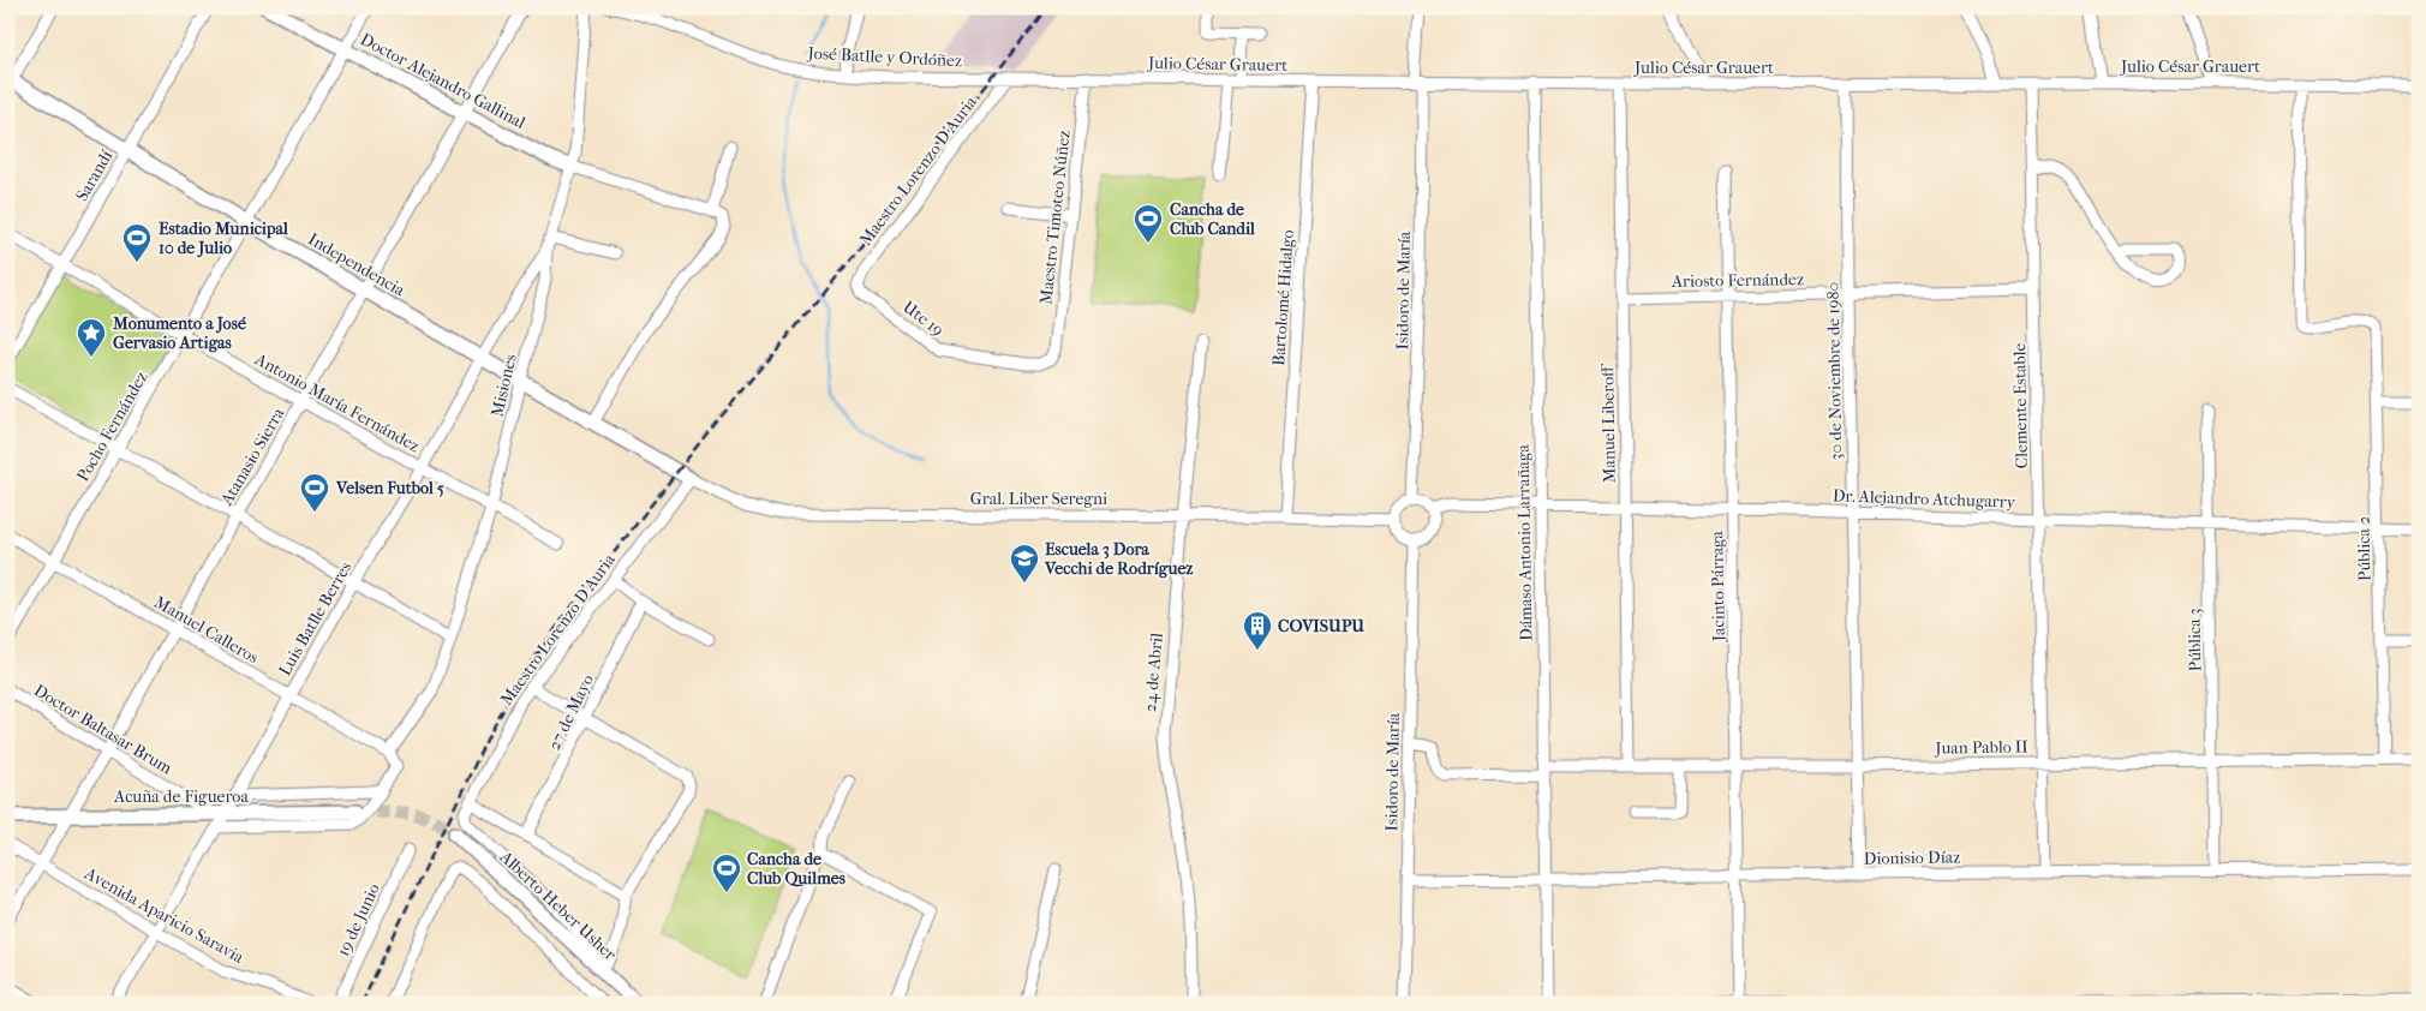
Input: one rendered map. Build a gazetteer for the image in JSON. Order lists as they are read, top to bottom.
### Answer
{
  "streets": {
    "street": [
      "José Batlle y Ordóñez",
      "Julio César Grauert",
      "Doctor Alejandro Gallinal",
      "Maestro Lorenzo D'Auria",
      "Sarandí",
      "Maestro Timoteo Núñez",
      "Independencia",
      "Ariosto Fernández",
      "Isidoro de María",
      "Bartolomé Hidalgo",
      "Ute 19",
      "30 de Noviembre de 1980",
      "Misiones",
      "Antonio María Fernández",
      "Clemente Estable",
      "Manuel Liberoff",
      "Pocho Fernández",
      "Atanasio Sierra",
      "Gral. Liber Seregni",
      "Dr. Alejandro Atchugarry",
      "Dámaso Antonio Larrañaga",
      "Pública 2",
      "Jacinto Párraga",
      "Luis Batlle Berres",
      "Manuel Calleros",
      "Pública 3",
      "24 de Abril",
      "27 de Mayo",
      "Doctor Baltasar Brum",
      "Juan Pablo II",
      "Acuña de Figueroa",
      "Dionisio Díaz",
      "Alberto Heber Usher",
      "Avenida Aparicio Saravia",
      "19 de Junio"
    ]
  },
  "crossings": [
    ["José Batlle y Ordóñez", "Julio César Grauert"],
    ["Julio César Grauert", "Maestro Lorenzo D'Auria"],
    ["Julio César Grauert", "Maestro Timoteo Núñez"],
    ["Julio César Grauert", "Isidoro de María"],
    ["Julio César Grauert", "Bartolomé Hidalgo"],
    ["Julio César Grauert", "30 de Noviembre de 1980"],
    ["Julio César Grauert", "Clemente Estable"],
    ["Julio César Grauert", "Manuel Liberoff"],
    ["Julio César Grauert", "Dámaso Antonio Larrañaga"],
    ["Julio César Grauert", "Pública 2"],
    ["Doctor Alejandro Gallinal", "Misiones"],
    ["Doctor Alejandro Gallinal", "Pocho Fernández"],
    ["Doctor Alejandro Gallinal", "Atanasio Sierra"],
    ["Maestro Lorenzo D'Auria", "Independencia"],
    ["Maestro Lorenzo D'Auria", "Ute 19"],
    ["Maestro Lorenzo D'Auria", "Gral. Liber Seregni"],
    ["Sarandí", "Independencia"],
    ["Sarandí", "Antonio María Fernández"],
    ["Maestro Timoteo Núñez", "Ute 19"],
    ["Independencia", "Misiones"],
    ["Independencia", "Pocho Fernández"],
    ["Independencia", "Atanasio Sierra"],
    ["Independencia", "Gral. Liber Seregni"],
    ["Independencia", "Luis Batlle Berres"],
    ["Ariosto Fernández", "30 de Noviembre de 1980"],
    ["Ariosto Fernández", "Clemente Estable"],
    ["Ariosto Fernández", "Manuel Liberoff"],
    ["Ariosto Fernández", "Jacinto Párraga"],
    ["Isidoro de María", "Gral. Liber Seregni"],
    ["Isidoro de María", "Dr. Alejandro Atchugarry"],
    ["Isidoro de María", "Juan Pablo II"],
    ["Isidoro de María", "Dionisio Díaz"],
    ["Bartolomé Hidalgo", "Gral. Liber Seregni"],
    ["30 de Noviembre de 1980", "Dr. Alejandro Atchugarry"],
    ["30 de Noviembre de 1980", "Juan Pablo II"],
    ["30 de Noviembre de 1980", "Dionisio Díaz"],
    ["Misiones", "Antonio María Fernández"],
    ["Misiones", "Luis Batlle Berres"],
    ["Misiones", "Manuel Calleros"],
    ["Antonio María Fernández", "Pocho Fernández"],
    ["Antonio María Fernández", "Atanasio Sierra"],
    ["Antonio María Fernández", "Luis Batlle Berres"],
    ["Clemente Estable", "Dr. Alejandro Atchugarry"],
    ["Clemente Estable", "Juan Pablo II"],
    ["Clemente Estable", "Dionisio Díaz"],
    ["Manuel Liberoff", "Dr. Alejandro Atchugarry"],
    ["Manuel Liberoff", "Juan Pablo II"],
    ["Pocho Fernández", "Manuel Calleros"],
    ["Atanasio Sierra", "Manuel Calleros"],
    ["Atanasio Sierra", "Doctor Baltasar Brum"],
    ["Atanasio Sierra", "Acuña de Figueroa"],
    ["Atanasio Sierra", "Avenida Aparicio Saravia"],
    ["Gral. Liber Seregni", "Dr. Alejandro Atchugarry"],
    ["Gral. Liber Seregni", "24 de Abril"],
    ["Dr. Alejandro Atchugarry", "Dámaso Antonio Larrañaga"],
    ["Dr. Alejandro Atchugarry", "Pública 2"],
    ["Dr. Alejandro Atchugarry", "Jacinto Párraga"],
    ["Dr. Alejandro Atchugarry", "Pública 3"],
    ["Dámaso Antonio Larrañaga", "Juan Pablo II"],
    ["Dámaso Antonio Larrañaga", "Dionisio Díaz"],
    ["Pública 2", "Juan Pablo II"],
    ["Jacinto Párraga", "Juan Pablo II"],
    ["Jacinto Párraga", "Dionisio Díaz"],
    ["Luis Batlle Berres", "Manuel Calleros"],
    ["Luis Batlle Berres", "Doctor Baltasar Brum"],
    ["Luis Batlle Berres", "Acuña de Figueroa"],
    ["Luis Batlle Berres", "Avenida Aparicio Saravia"],
    ["Pública 3", "Juan Pablo II"],
    ["Pública 3", "Dionisio Díaz"],
    ["Doctor Baltasar Brum", "Acuña de Figueroa"]
  ],
  "places": {
    "sports": [
      "Cancha de Club Candil",
      "Estadio Municipal 10 de Julio",
      "Velsen Futbol 5",
      "Cancha de Club Quilmes"
    ],
    "place": ["Monumento a José Gervasio Artigas"],
    "school or university": ["Escuela 3 Dora Vecchi de Rodríguez"],
    "building": ["COVISUPU"]
  }
}
